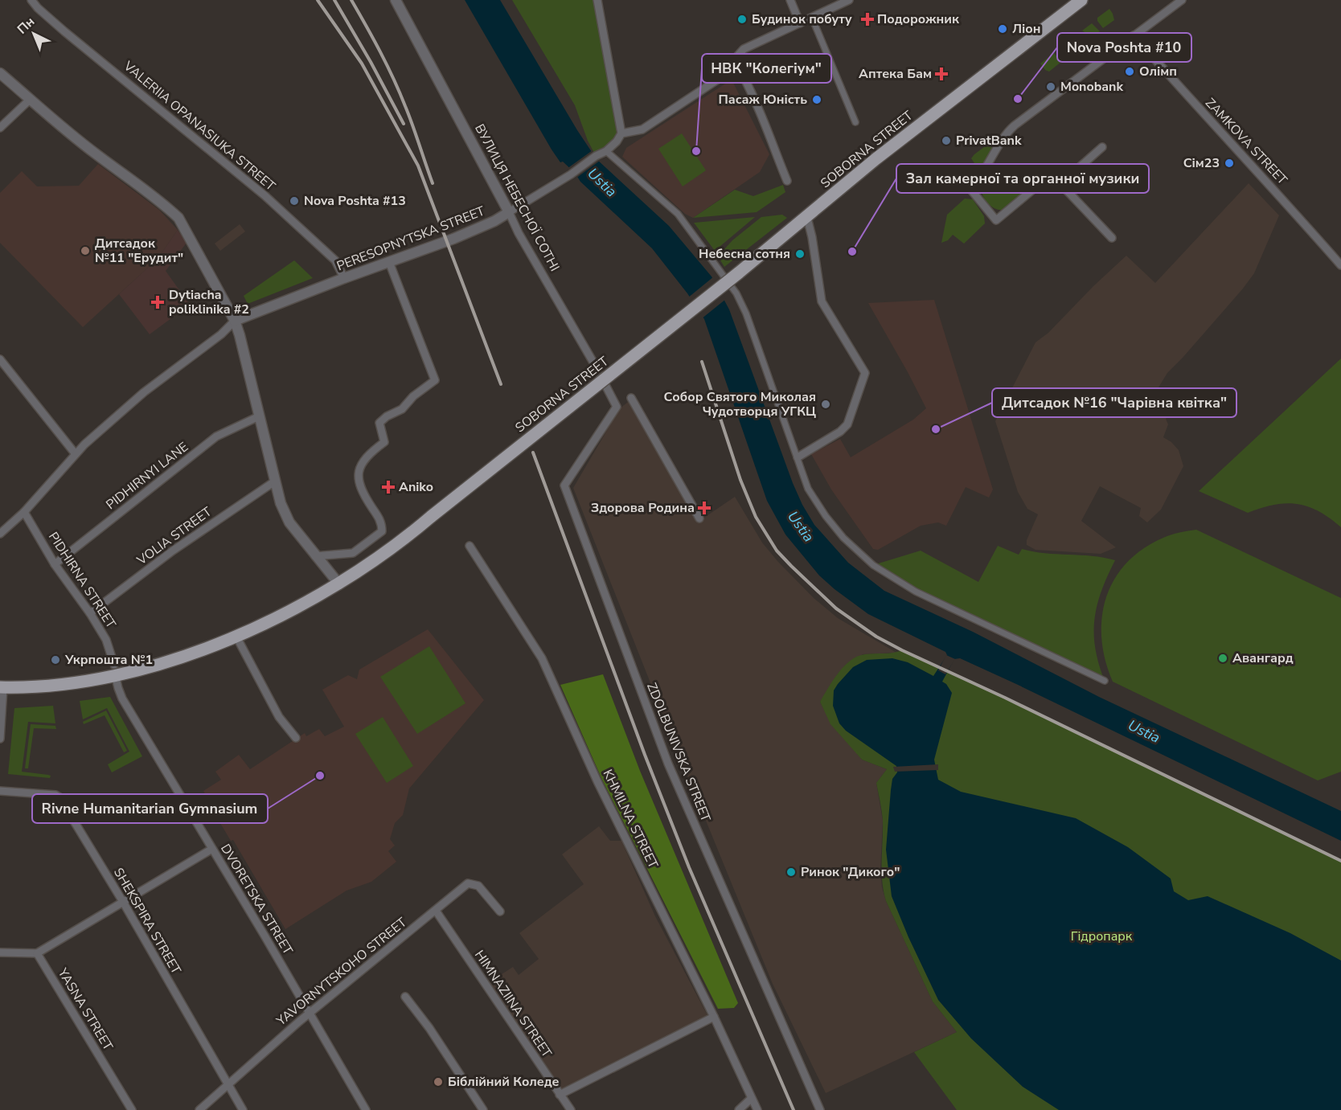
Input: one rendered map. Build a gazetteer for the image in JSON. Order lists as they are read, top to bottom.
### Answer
{
  "streets": {
    "main road": ["SOBORNA STREET"],
    "street": [
      "VALERIIA OPANASIUKA STREET",
      "ZAMKOVA STREET",
      "ВУЛИЦЯ НЕБЕСНОЇ СОТНІ",
      "PERESOPNYTSKA STREET",
      "PIDHIRNYI LANE",
      "VOLIA STREET",
      "PIDHIRNA STREET",
      "ZDOLBUNIVSKA STREET",
      "KHMILNA STREET",
      "DVORETSKA STREET",
      "SHEKSPIRA STREET",
      "YAVORNYTSKOHO STREET",
      "HIMNAZIINA STREET",
      "YASNA STREET"
    ]
  },
  "crossings": [
    ["VALERIIA OPANASIUKA STREET", "PERESOPNYTSKA STREET"],
    ["SOBORNA STREET", "PIDHIRNA STREET"],
    ["SOBORNA STREET", "DVORETSKA STREET"],
    ["ВУЛИЦЯ НЕБЕСНОЇ СОТНІ", "PERESOPNYTSKA STREET"],
    ["ВУЛИЦЯ НЕБЕСНОЇ СОТНІ", "ZDOLBUNIVSKA STREET"],
    ["PERESOPNYTSKA STREET", "PIDHIRNA STREET"],
    ["PIDHIRNYI LANE", "PIDHIRNA STREET"],
    ["VOLIA STREET", "PIDHIRNA STREET"],
    ["PIDHIRNA STREET", "DVORETSKA STREET"],
    ["DVORETSKA STREET", "YAVORNYTSKOHO STREET"],
    ["SHEKSPIRA STREET", "YAVORNYTSKOHO STREET"],
    ["YAVORNYTSKOHO STREET", "HIMNAZIINA STREET"]
  ],
  "water": ["Ustia"],
  "parks": ["Гідропарк"],
  "places": {
    "other": [
      "Будинок побуту",
      "Ліон",
      "Олімп",
      "Monobank",
      "Nova Poshta #10",
      "Пасаж Юність",
      "PrivatBank",
      "НВК \"Колегіум\"",
      "Сім23",
      "Nova Poshta #13",
      "Дитсадок №11 \"Ерудит\"",
      "Зал камерної та органної музики",
      "Небесна сотня",
      "Собор Святого Миколая Чудотворця УГКЦ",
      "Дитсадок №16 \"Чарівна квітка\"",
      "Авангард",
      "Укрпошта №1",
      "Rivne Humanitarian Gymnasium",
      "Ринок \"Дикого\"",
      "Біблійний Коледе"
    ],
    "health": [
      "Подорожник",
      "Аптека Бам",
      "Dytiacha poliklinika #2",
      "Aniko",
      "Здорова Родина"
    ]
  },
  "north": "top left"
}
